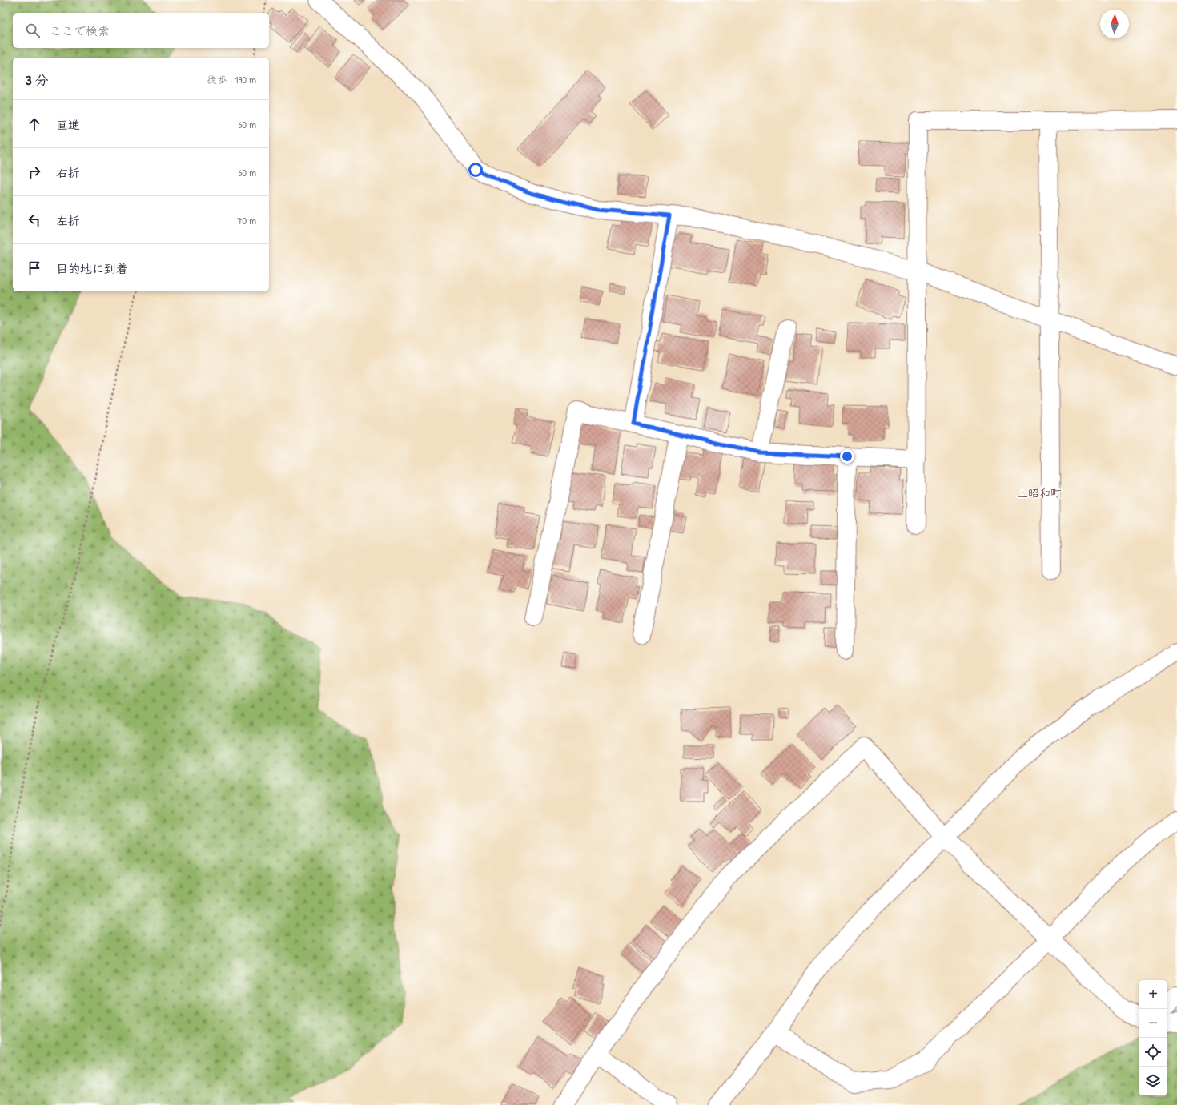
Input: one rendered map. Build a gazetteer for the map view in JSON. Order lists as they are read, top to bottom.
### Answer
{
  "districts": ["上昭和町"],
  "north": "top",
  "page": {
    "search": "ここで検索",
    "heading": ["3 分", "徒歩 · 190 m"],
    "list": [
      ["直進", "60 m"],
      ["右折", "60 m"],
      ["左折", "70 m"],
      "目的地に到着"
    ],
    "map_buttons": ["+", "−"]
  }
}
